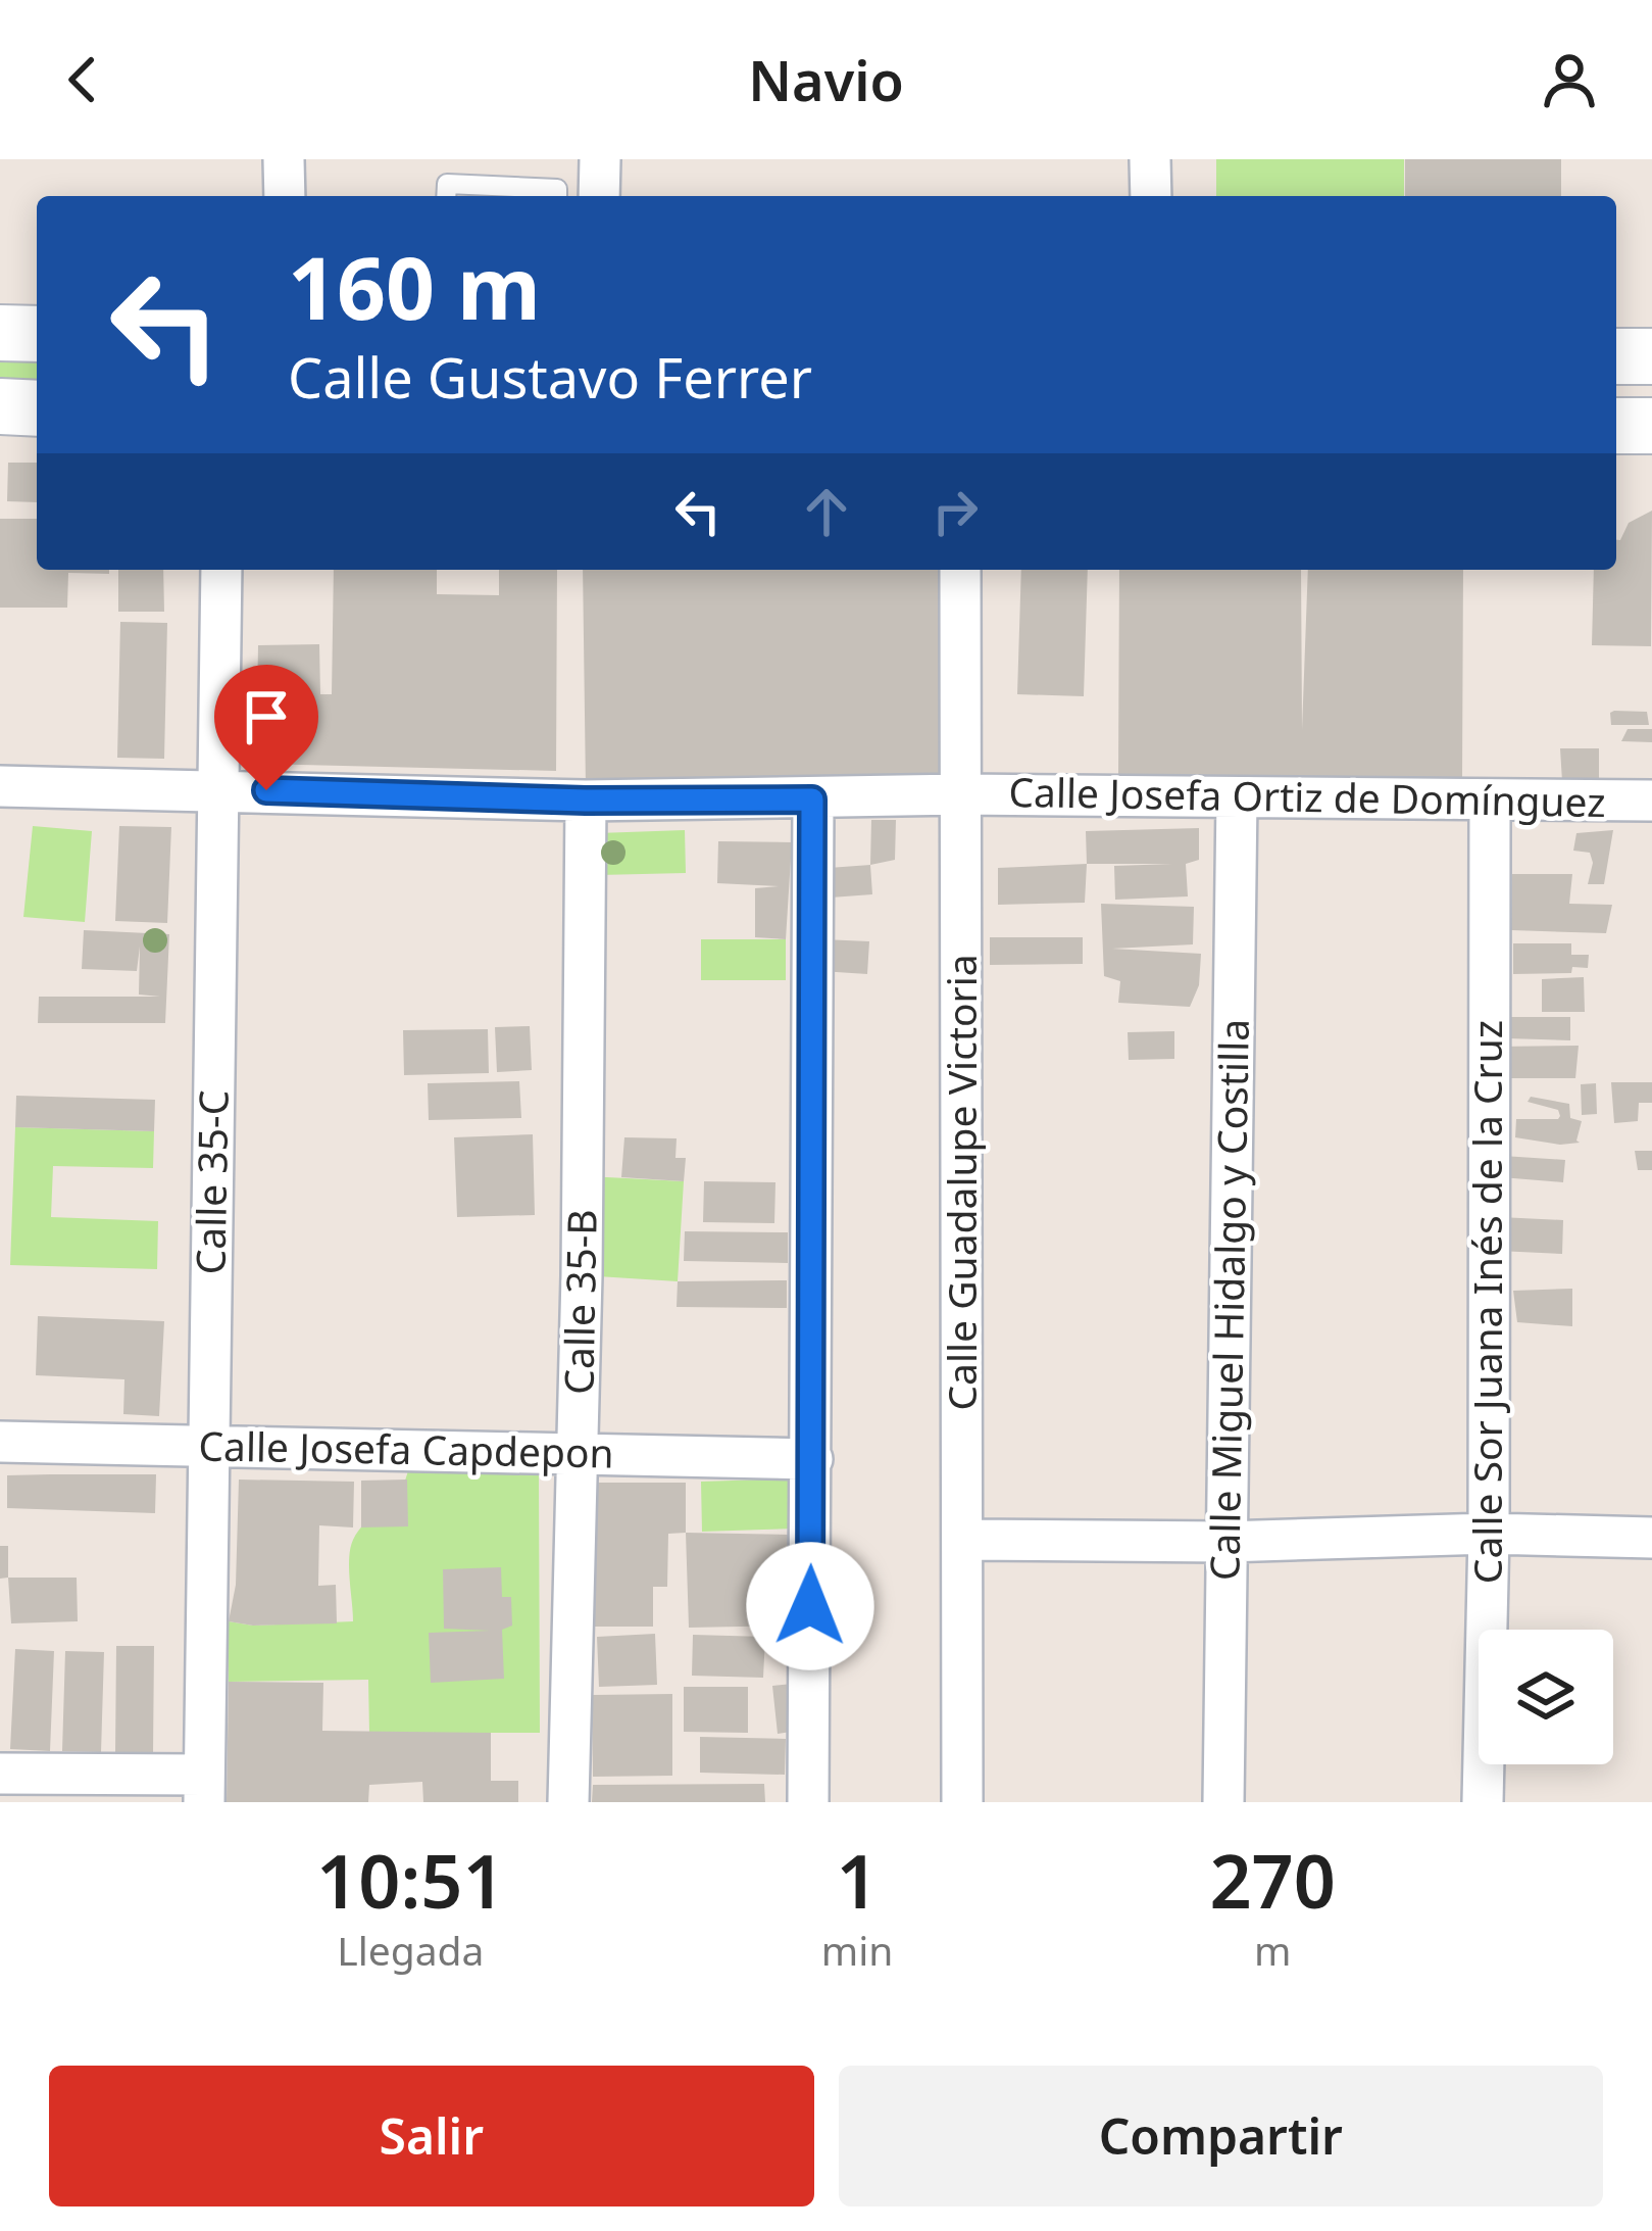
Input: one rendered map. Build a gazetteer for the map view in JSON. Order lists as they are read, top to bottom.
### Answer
{
  "streets": {
    "street": [
      "Calle Josefa Ortiz de Domínguez",
      "Calle 35-C",
      "Calle Guadalupe Victoria",
      "Calle Miguel Hidalgo y Costilla",
      "Calle 35-B",
      "Calle Sor Juana Inés de la Cruz",
      "Calle Josefa Capdepon"
    ]
  },
  "crossings": [
    ["Calle Josefa Ortiz de Domínguez", "Calle 35-C"],
    ["Calle Josefa Ortiz de Domínguez", "Calle Guadalupe Victoria"],
    ["Calle Josefa Ortiz de Domínguez", "Calle Miguel Hidalgo y Costilla"],
    ["Calle Josefa Ortiz de Domínguez", "Calle 35-B"],
    ["Calle Josefa Ortiz de Domínguez", "Calle Sor Juana Inés de la Cruz"],
    ["Calle 35-C", "Calle Josefa Capdepon"],
    ["Calle 35-B", "Calle Josefa Capdepon"]
  ],
  "page": {
    "header": "Navio",
    "turn": ["160 m", "Calle Gustavo Ferrer"],
    "eta": [
      "10:51",
      "Llegada",
      "1",
      "min",
      "270",
      "m"
    ],
    "buttons": ["Salir", "Compartir"]
  }
}
